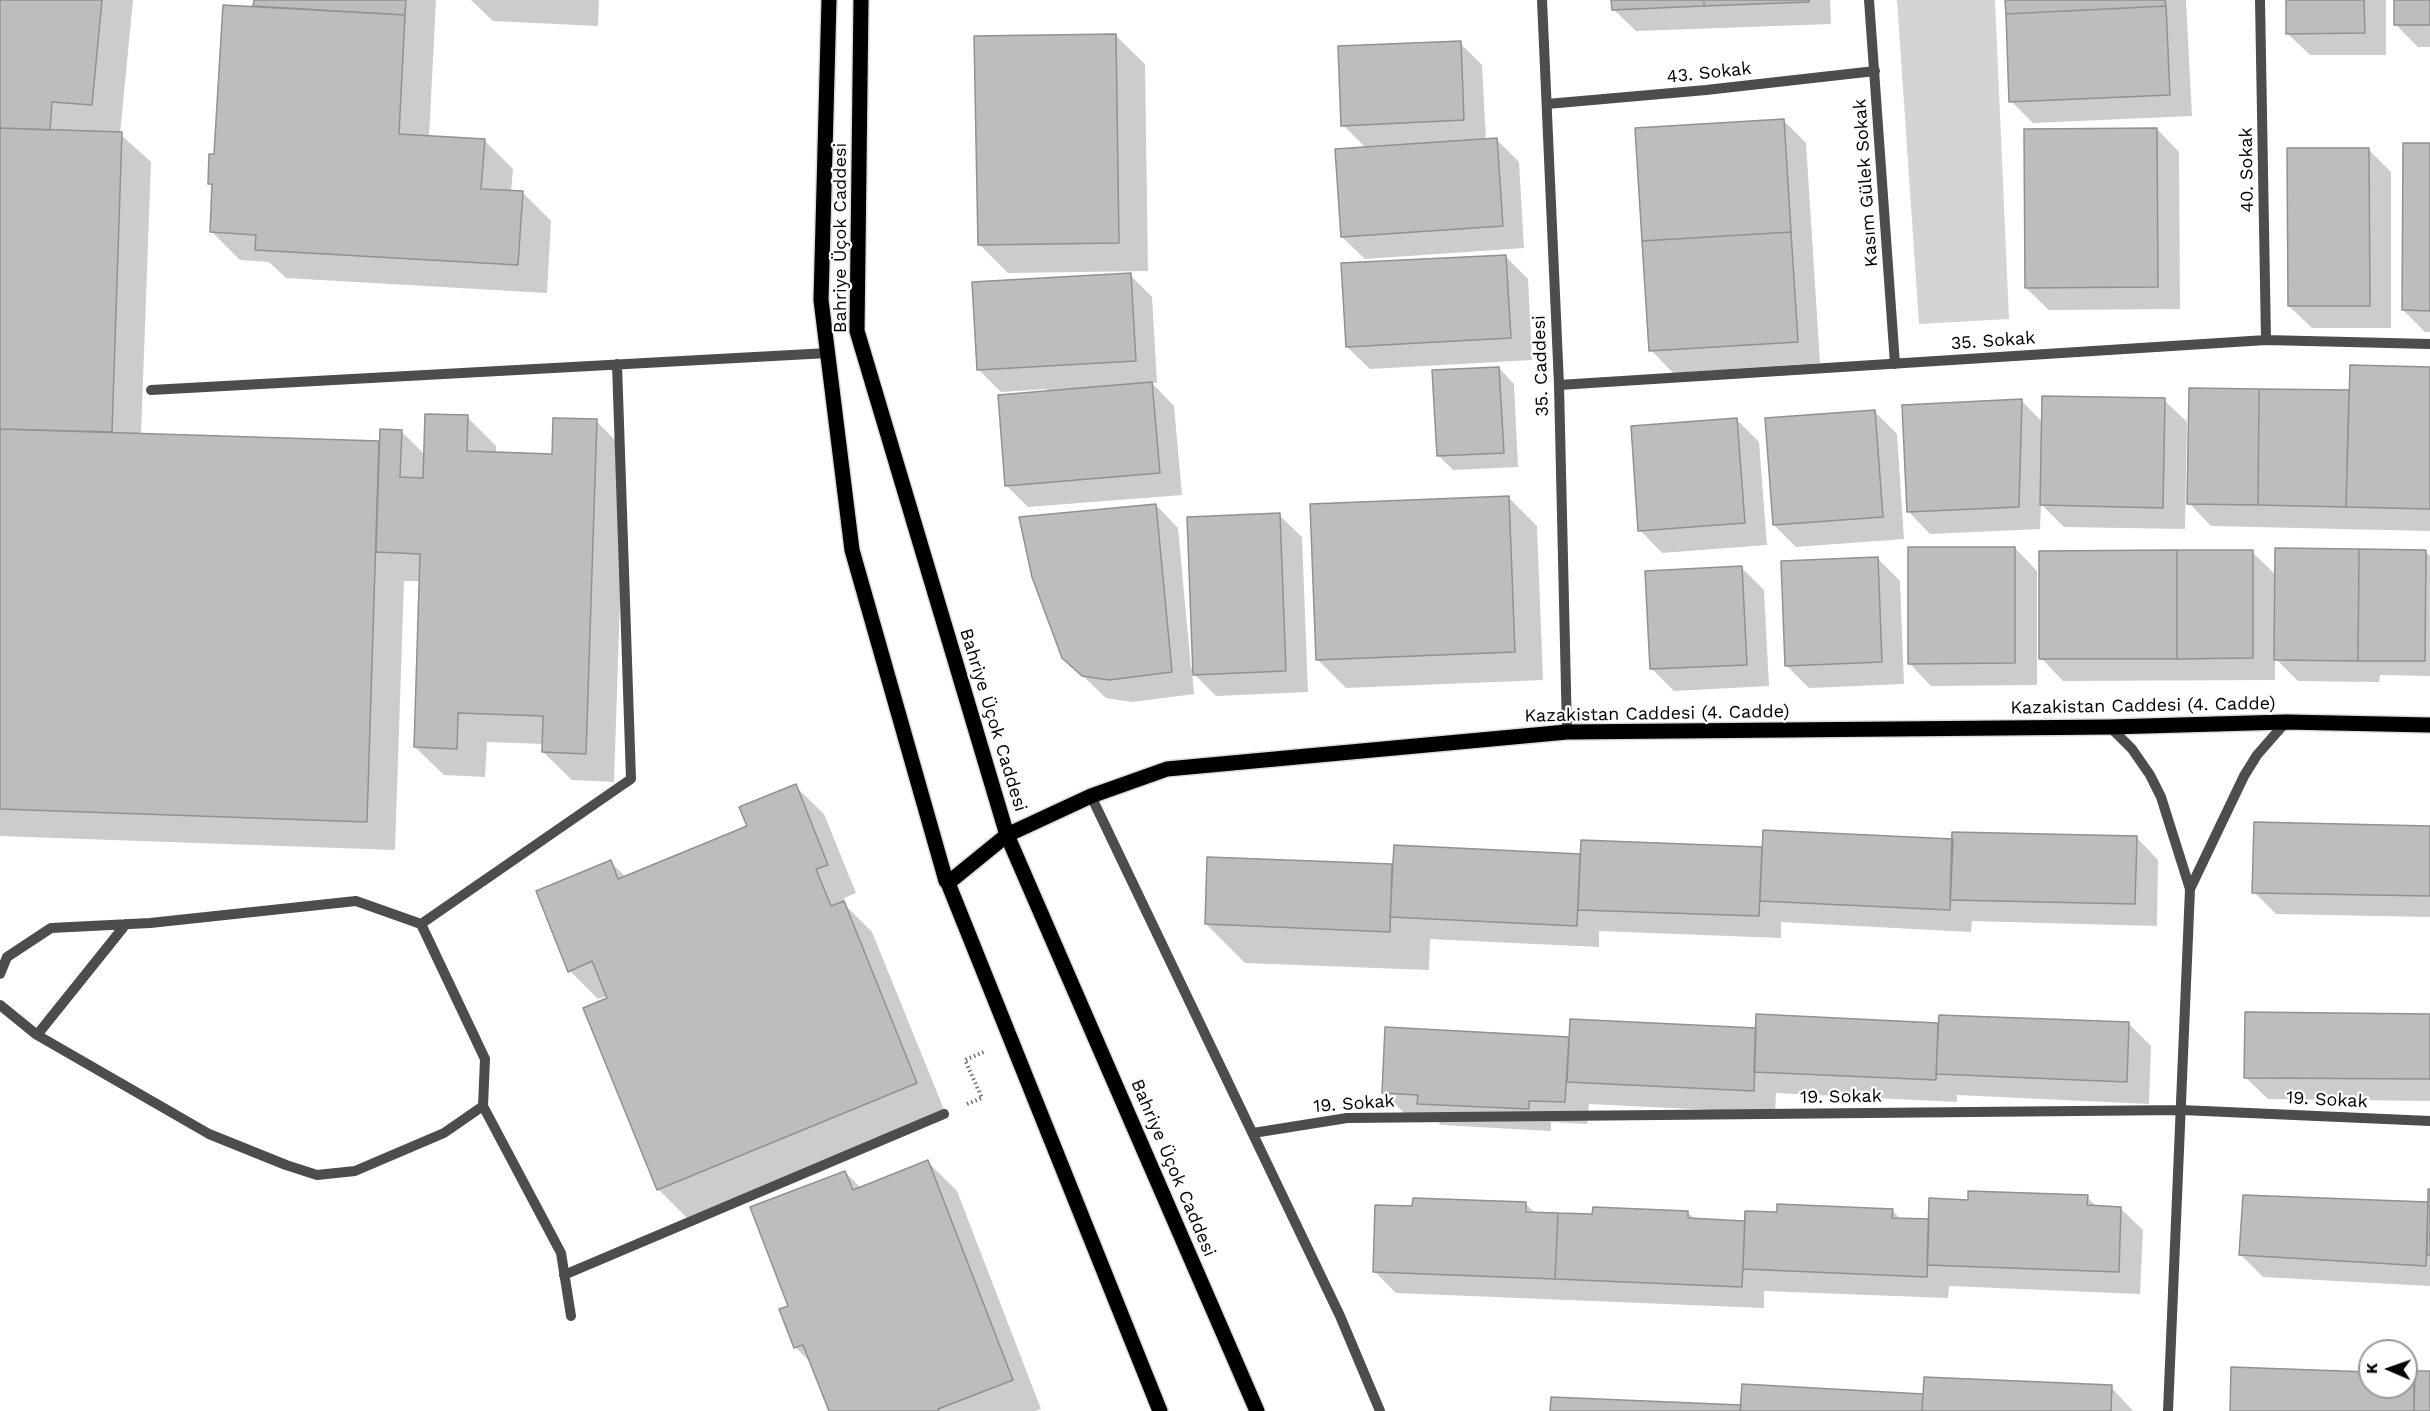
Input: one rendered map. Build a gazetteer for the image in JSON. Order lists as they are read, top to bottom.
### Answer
{
  "streets": {
    "main road": ["Bahriye Üçok Caddesi", "Kazakistan Caddesi (4. Cadde)"],
    "street": [
      "43. Sokak",
      "40. Sokak",
      "Kasım Gülek Sokak",
      "35. Sokak",
      "35. Caddesi",
      "19. Sokak"
    ]
  },
  "crossings": [
    ["43. Sokak", "Kasım Gülek Sokak"],
    ["43. Sokak", "35. Caddesi"],
    ["40. Sokak", "35. Sokak"],
    ["Kasım Gülek Sokak", "35. Sokak"],
    ["Bahriye Üçok Caddesi", "Kazakistan Caddesi (4. Cadde)"],
    ["35. Sokak", "35. Caddesi"],
    ["35. Caddesi", "Kazakistan Caddesi (4. Cadde)"]
  ],
  "north": "left"
}
